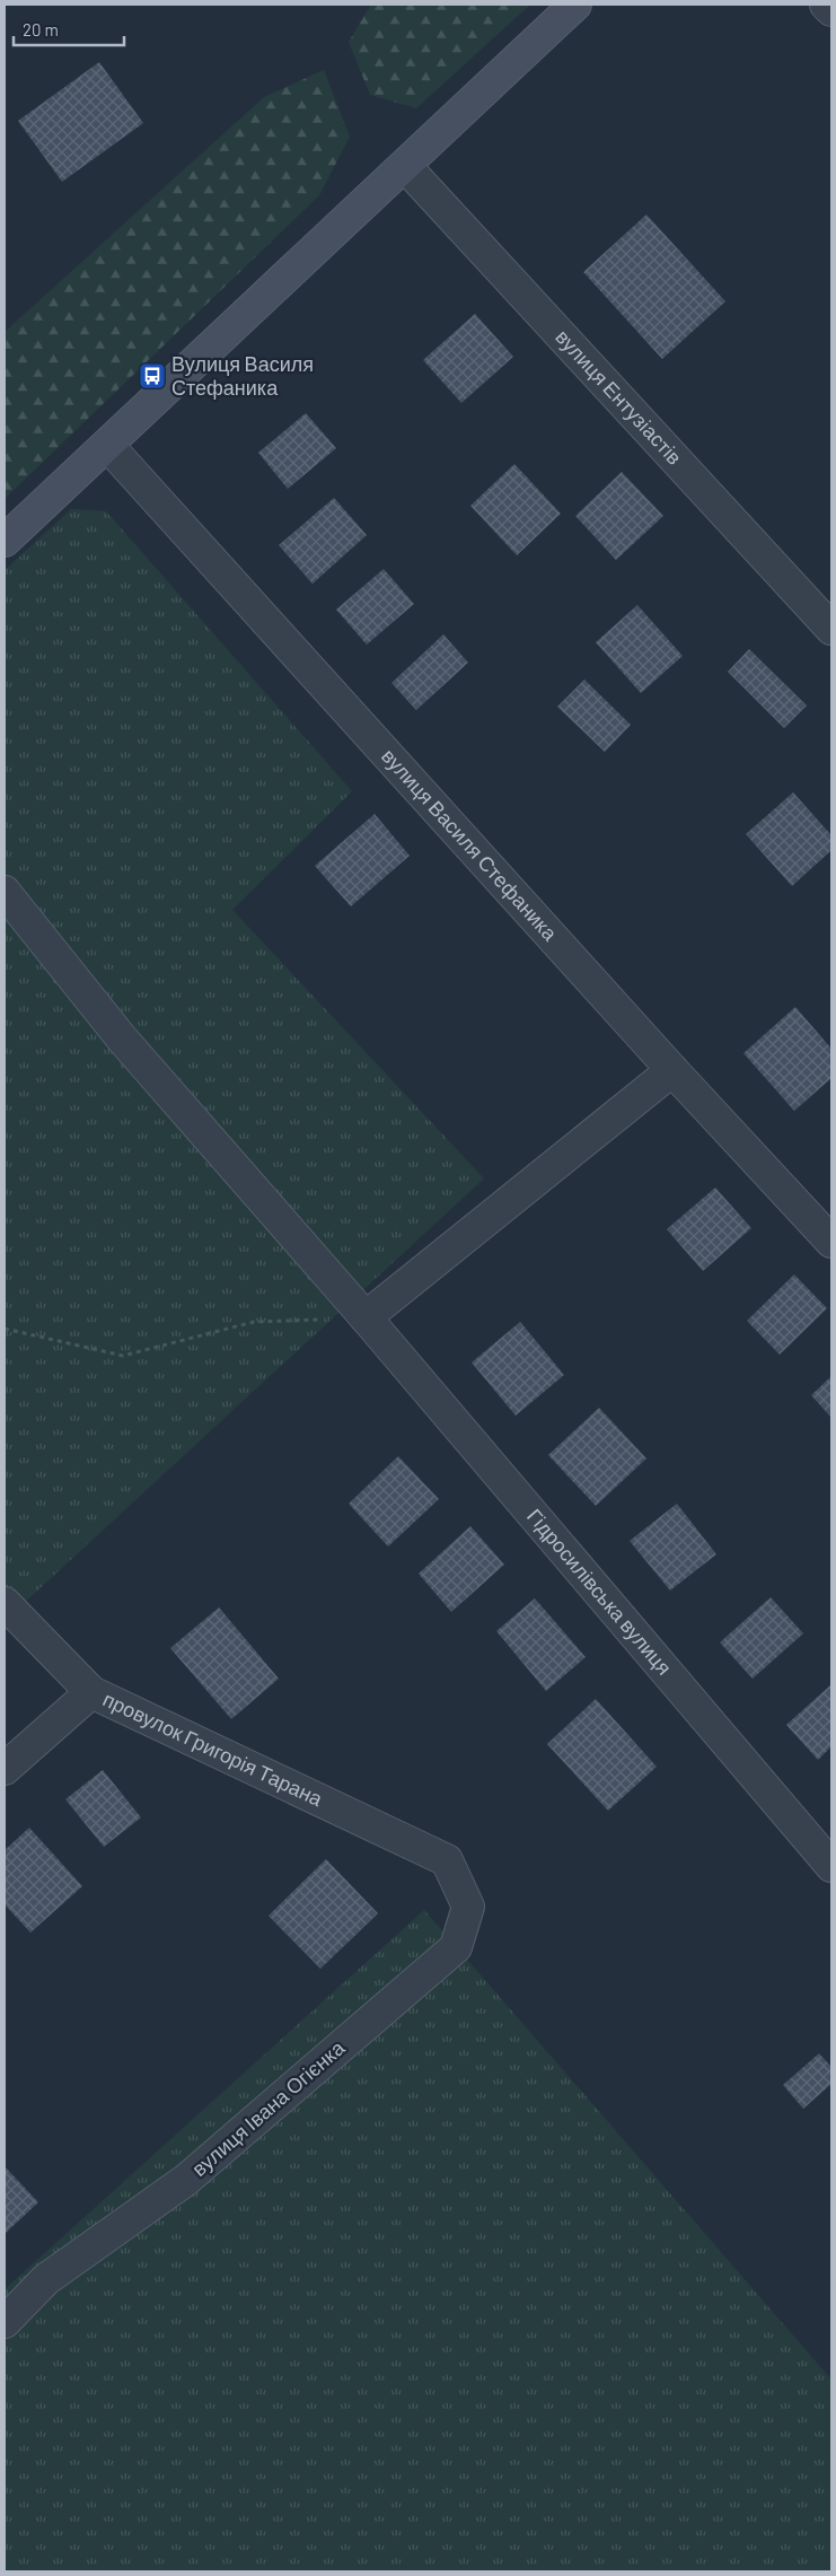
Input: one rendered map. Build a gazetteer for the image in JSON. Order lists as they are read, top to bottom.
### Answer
{
  "streets": {
    "street": [
      "вулиця Ентузіастів",
      "вулиця Василя Стефаника",
      "Гідросилівська вулиця",
      "провулок Григорія Тарана",
      "вулиця Івана Огієнка"
    ]
  },
  "crossings": [
    ["провулок Григорія Тарана", "вулиця Івана Огієнка"]
  ],
  "places": {
    "bus stop": ["Вулиця Василя Стефаника"]
  },
  "scale_bar": "20 m"
}
